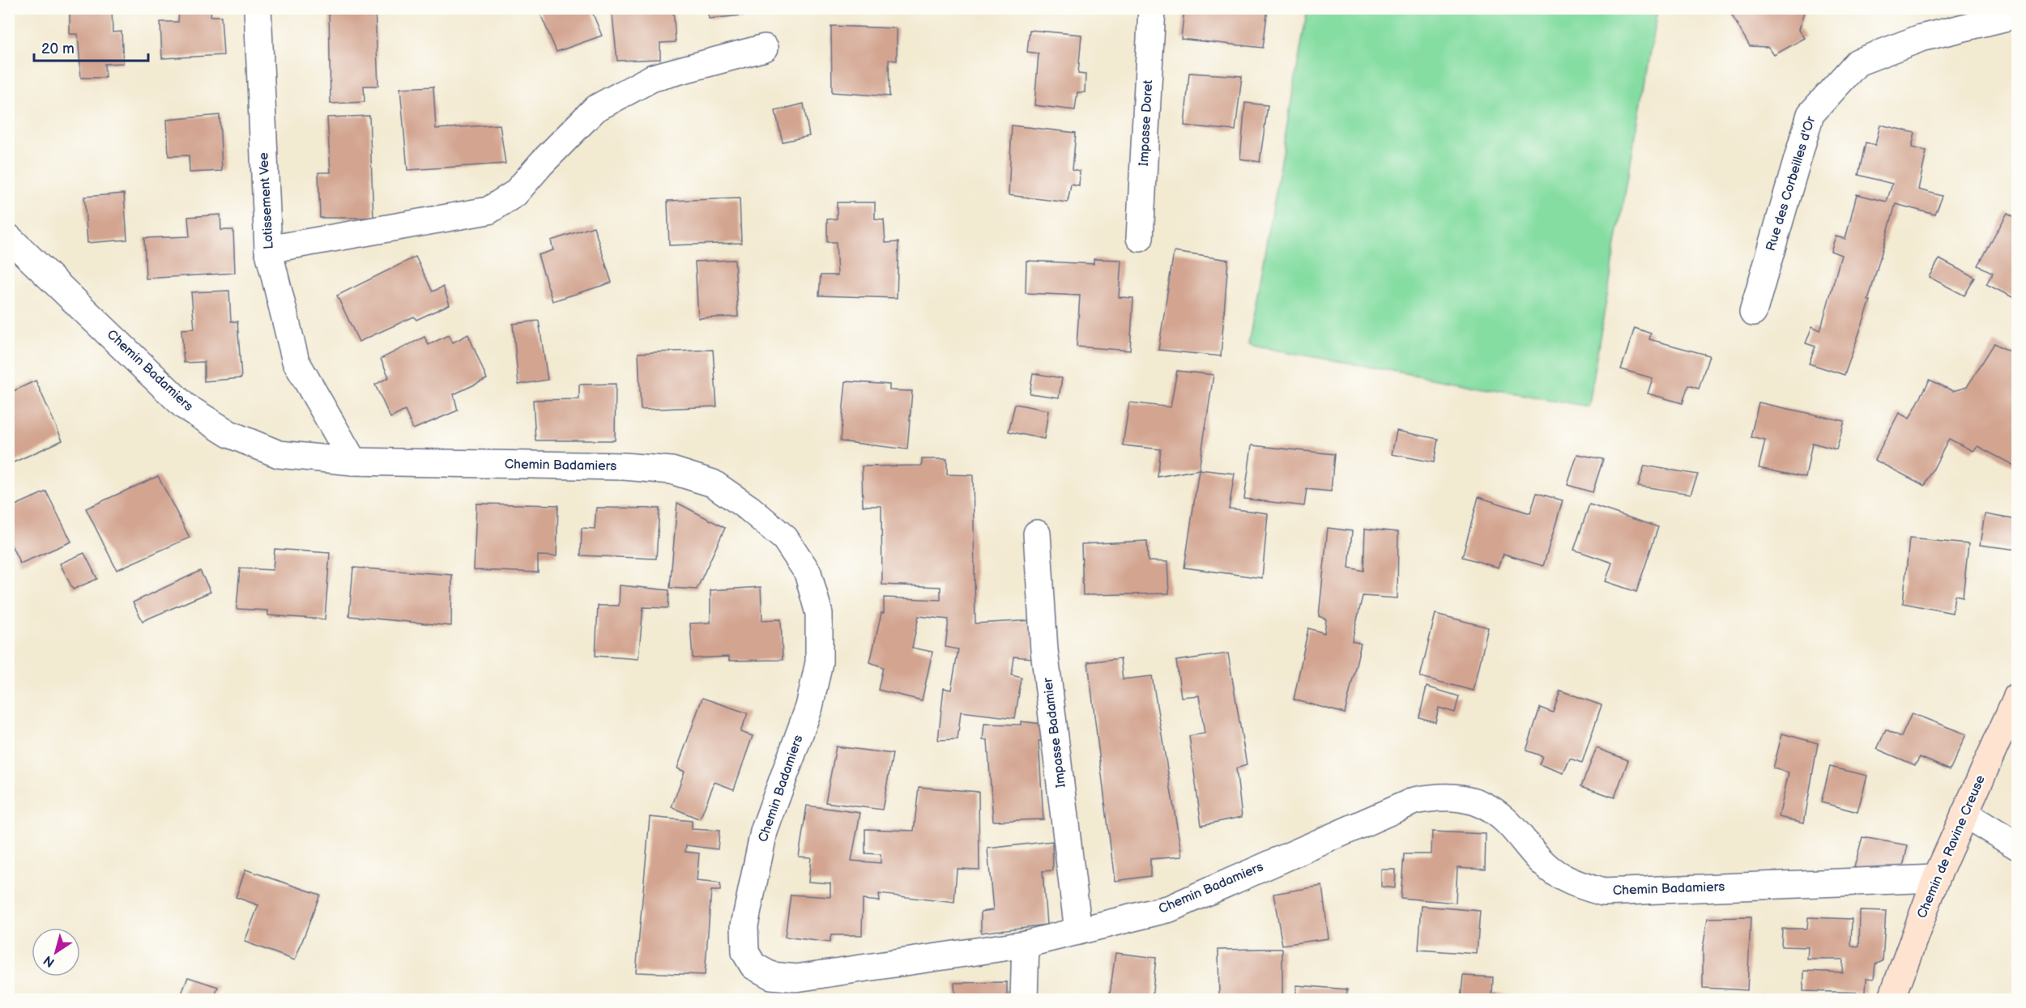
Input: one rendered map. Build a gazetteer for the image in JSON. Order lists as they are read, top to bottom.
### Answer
{
  "streets": {
    "main road": ["Chemin de Ravine Creuse"],
    "street": [
      "Impasse Doret",
      "Rue des Corbeilles d'Or",
      "Lotissement Vee",
      "Chemin Badamiers",
      "Impasse Badamier"
    ]
  },
  "crossings": [
    ["Lotissement Vee", "Chemin Badamiers"],
    ["Chemin Badamiers", "Impasse Badamier"],
    ["Chemin Badamiers", "Chemin de Ravine Creuse"]
  ],
  "scale_bar": "20 m",
  "north": "bottom left"
}
